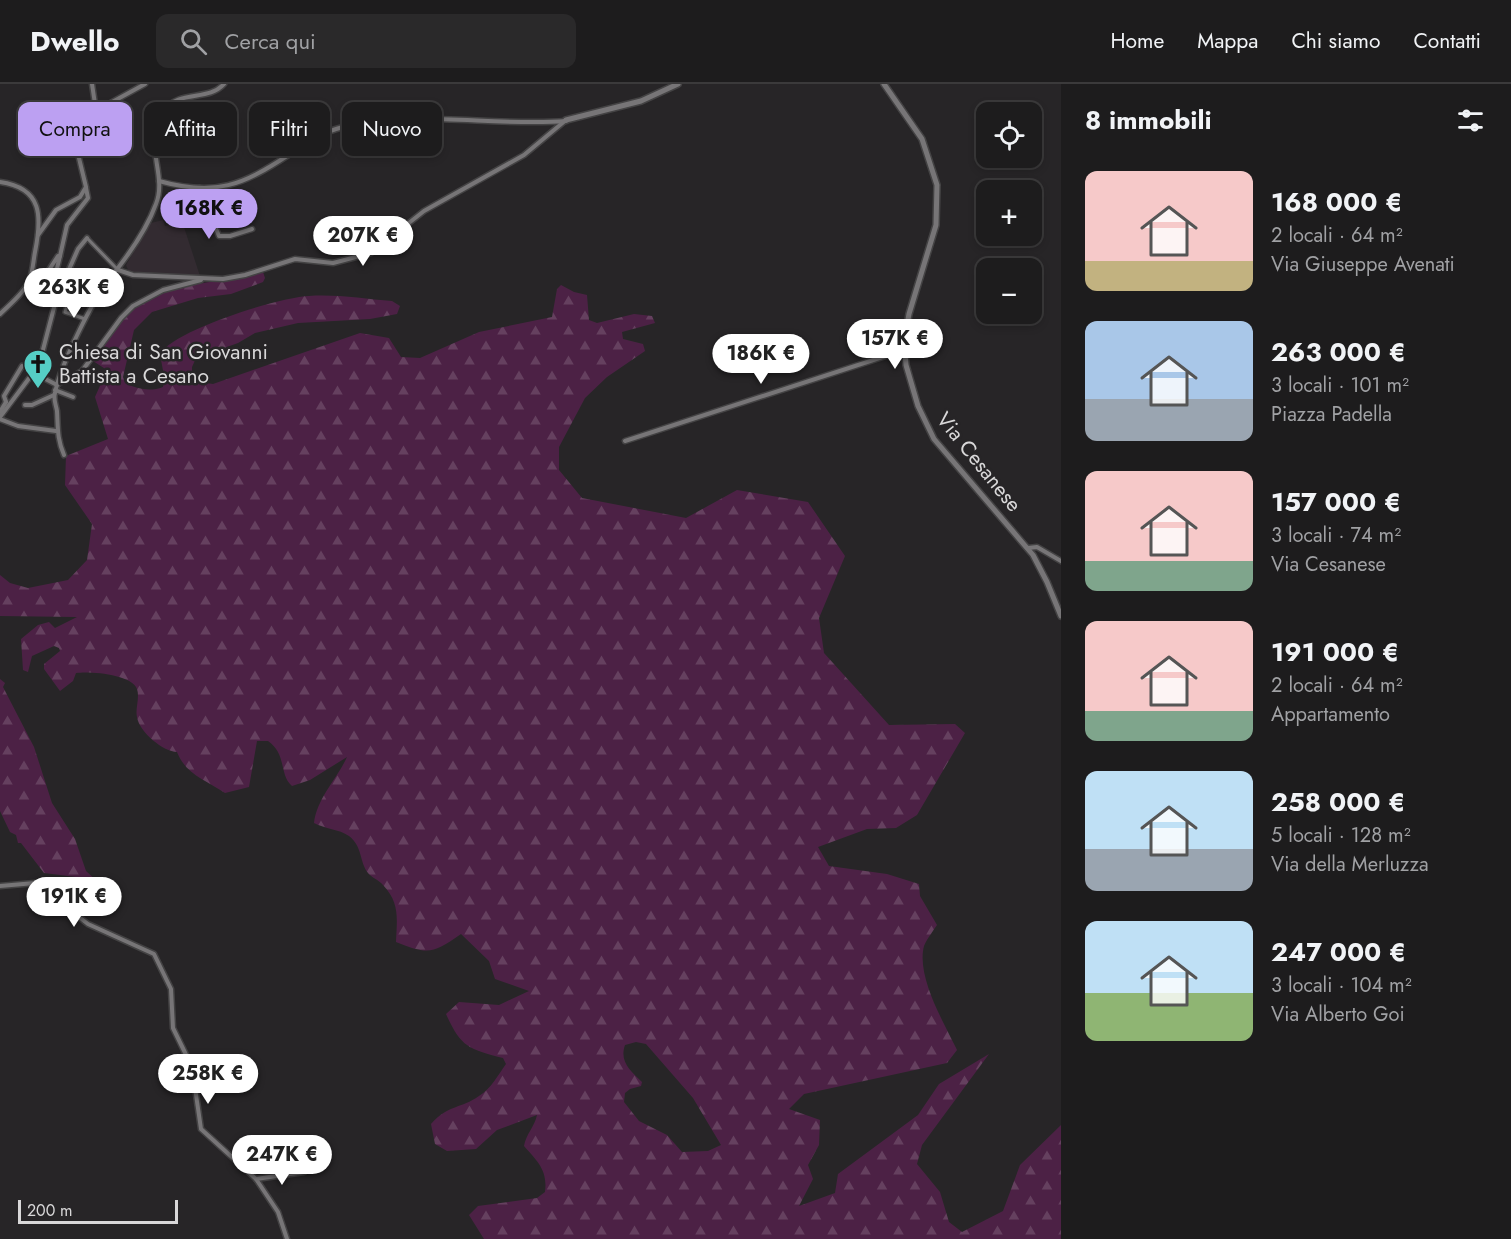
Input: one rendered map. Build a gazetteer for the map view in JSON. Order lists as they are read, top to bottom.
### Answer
{
  "streets": {
    "street": ["Via Cesanese"]
  },
  "places": {
    "church": ["Chiesa di San Giovanni Battista a Cesano"]
  },
  "scale_bar": "200 m",
  "page": {
    "header": "Dwello",
    "search": "Cerca qui",
    "nav": [
      "Home",
      "Mappa",
      "Chi siamo",
      "Contatti"
    ],
    "heading": "8 immobili",
    "map_buttons": ["+", "−"],
    "chip": [
      "Compra",
      "Affitta",
      "Filtri",
      "Nuovo"
    ],
    "list": [
      {
        "name": "168 000 €",
        "note": "2 locali · 64 m² · Via Giuseppe Avenati"
      },
      {
        "name": "263 000 €",
        "note": "3 locali · 101 m² · Piazza Padella"
      },
      {
        "name": "157 000 €",
        "note": "3 locali · 74 m² · Via Cesanese"
      },
      {
        "name": "191 000 €",
        "note": "2 locali · 64 m² · Appartamento"
      },
      {
        "name": "258 000 €",
        "note": "5 locali · 128 m² · Via della Merluzza"
      },
      {
        "name": "247 000 €",
        "note": "3 locali · 104 m² · Via Alberto Goi"
      }
    ],
    "price": [
      "168K €",
      "207K €",
      "263K €",
      "157K €",
      "186K €",
      "191K €",
      "258K €",
      "247K €"
    ],
    "scale": "200 m"
  }
}
